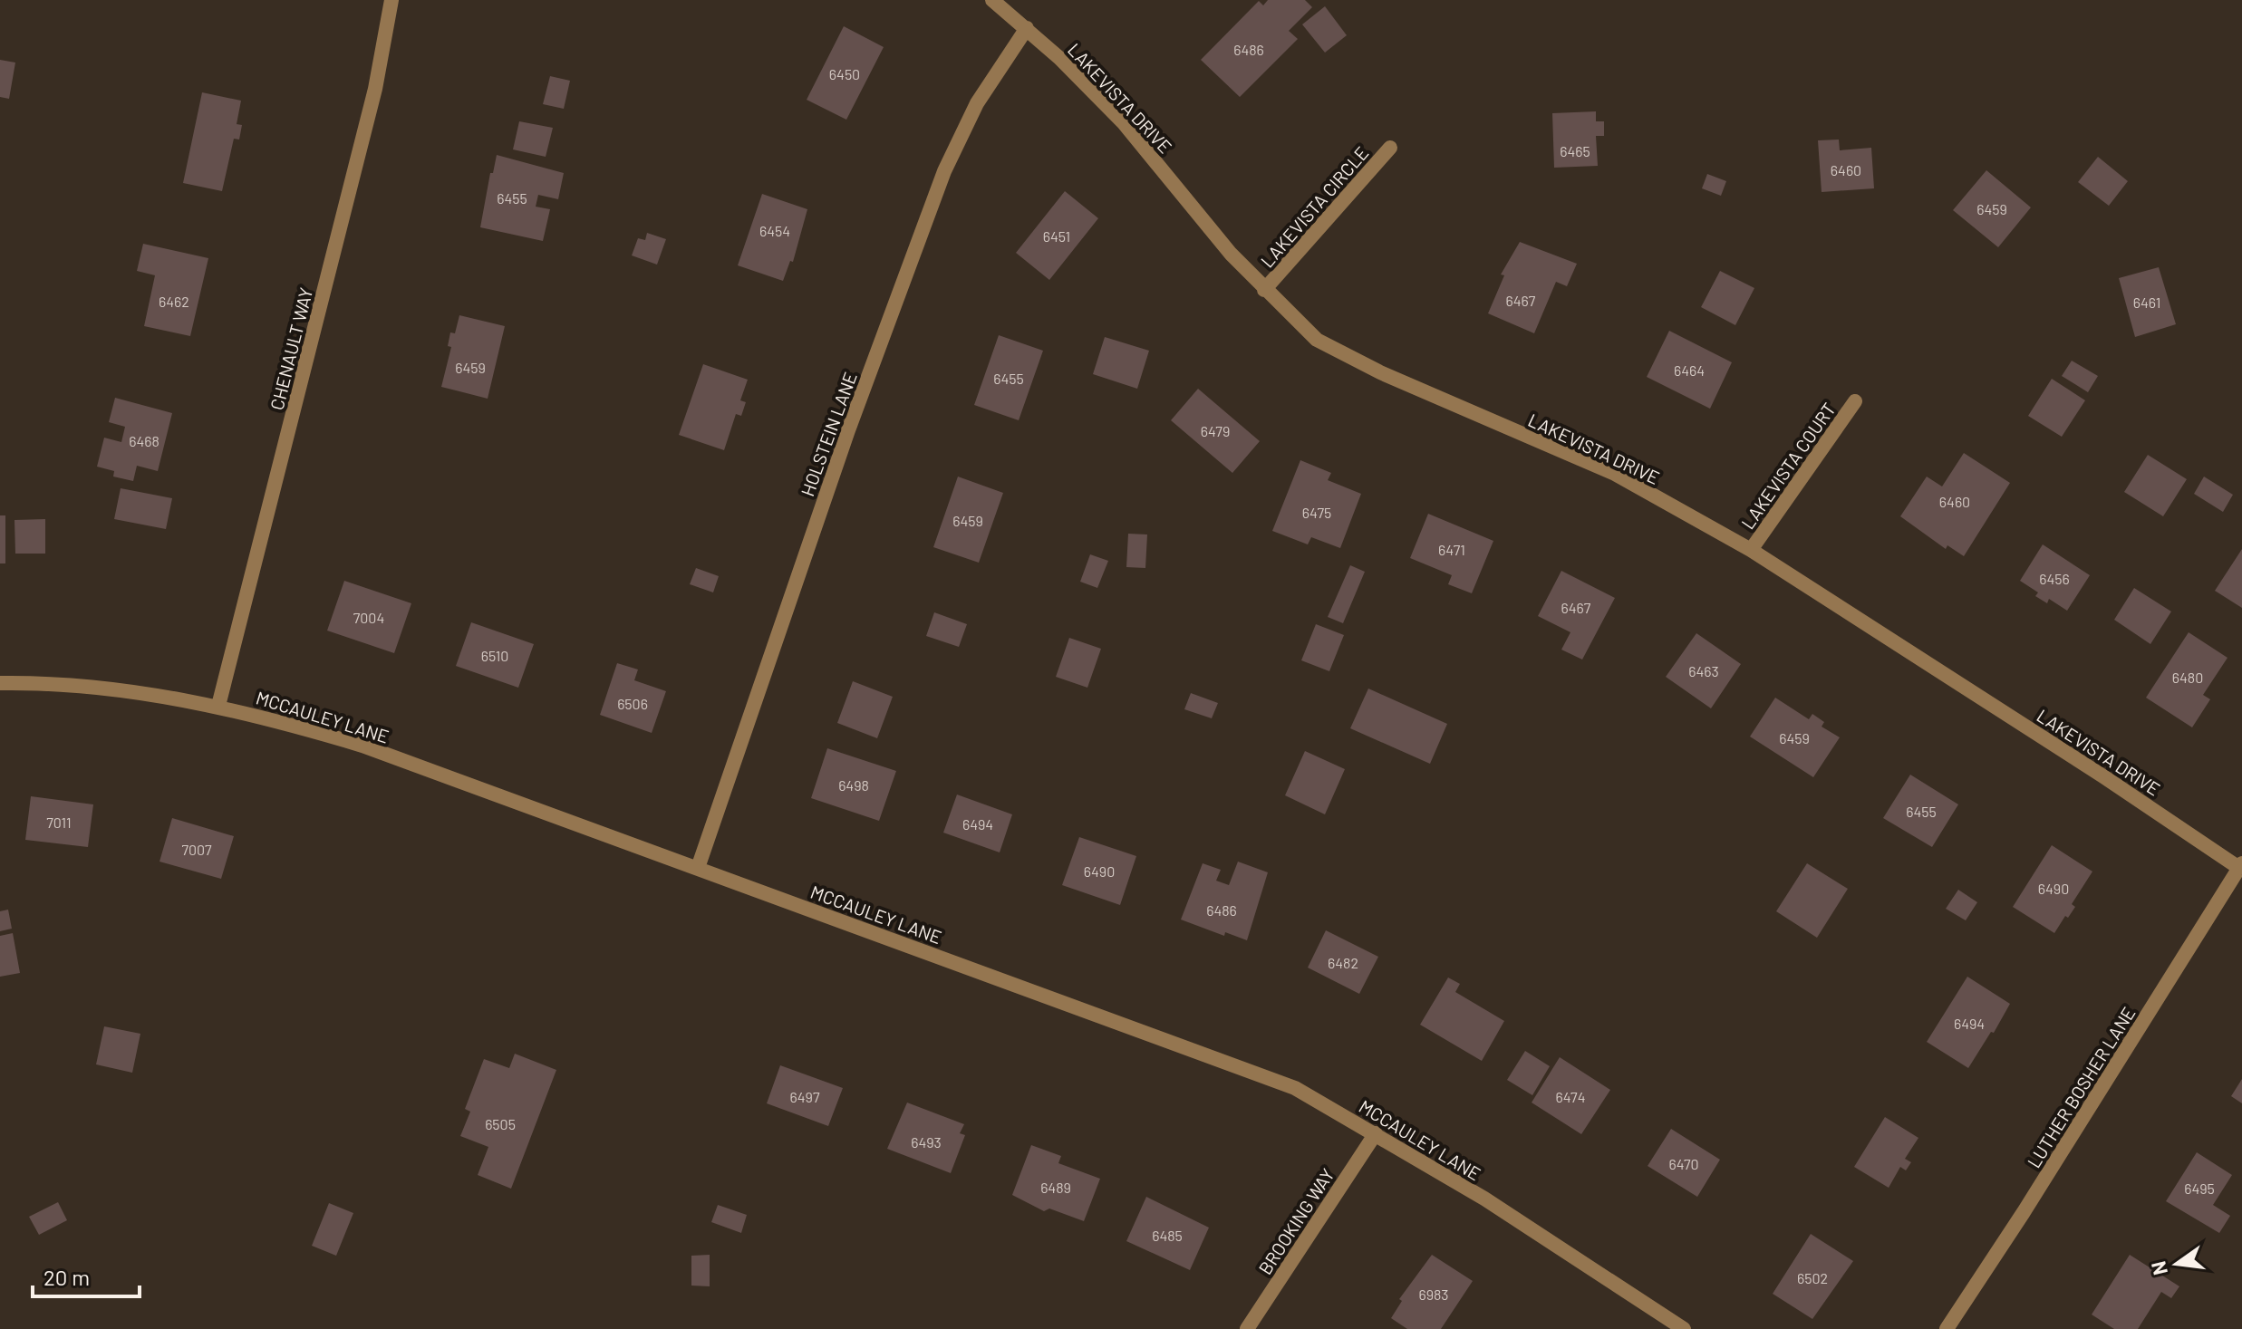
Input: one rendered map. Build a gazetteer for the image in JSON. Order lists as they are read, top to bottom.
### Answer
{
  "streets": {
    "street": [
      "LAKEVISTA DRIVE",
      "LAKEVISTA CIRCLE",
      "CHENAULT WAY",
      "HOLSTEIN LANE",
      "LAKEVISTA COURT",
      "MCCAULEY LANE",
      "LUTHER BOSHER LANE",
      "BROOKING WAY"
    ]
  },
  "crossings": [
    ["LAKEVISTA DRIVE", "LAKEVISTA CIRCLE"],
    ["LAKEVISTA DRIVE", "HOLSTEIN LANE"],
    ["LAKEVISTA DRIVE", "LAKEVISTA COURT"],
    ["LAKEVISTA DRIVE", "LUTHER BOSHER LANE"],
    ["CHENAULT WAY", "MCCAULEY LANE"],
    ["HOLSTEIN LANE", "MCCAULEY LANE"],
    ["MCCAULEY LANE", "BROOKING WAY"]
  ],
  "house_numbers": [
    "6486",
    "6450",
    "6465",
    "6460",
    "6455",
    "6459",
    "6454",
    "6451",
    "6467",
    "6462",
    "6461",
    "6459",
    "6464",
    "6455",
    "6479",
    "6468",
    "6460",
    "6475",
    "6459",
    "6471",
    "6456",
    "6467",
    "7004",
    "6510",
    "6463",
    "6480",
    "6506",
    "6459",
    "6498",
    "6455",
    "7011",
    "6494",
    "7007",
    "6490",
    "6490",
    "6486",
    "6482",
    "6494",
    "6497",
    "6474",
    "6505",
    "6493",
    "6470",
    "6489",
    "6495",
    "6485",
    "6502",
    "6983"
  ],
  "scale_bar": "20 m",
  "north": "left"
}
